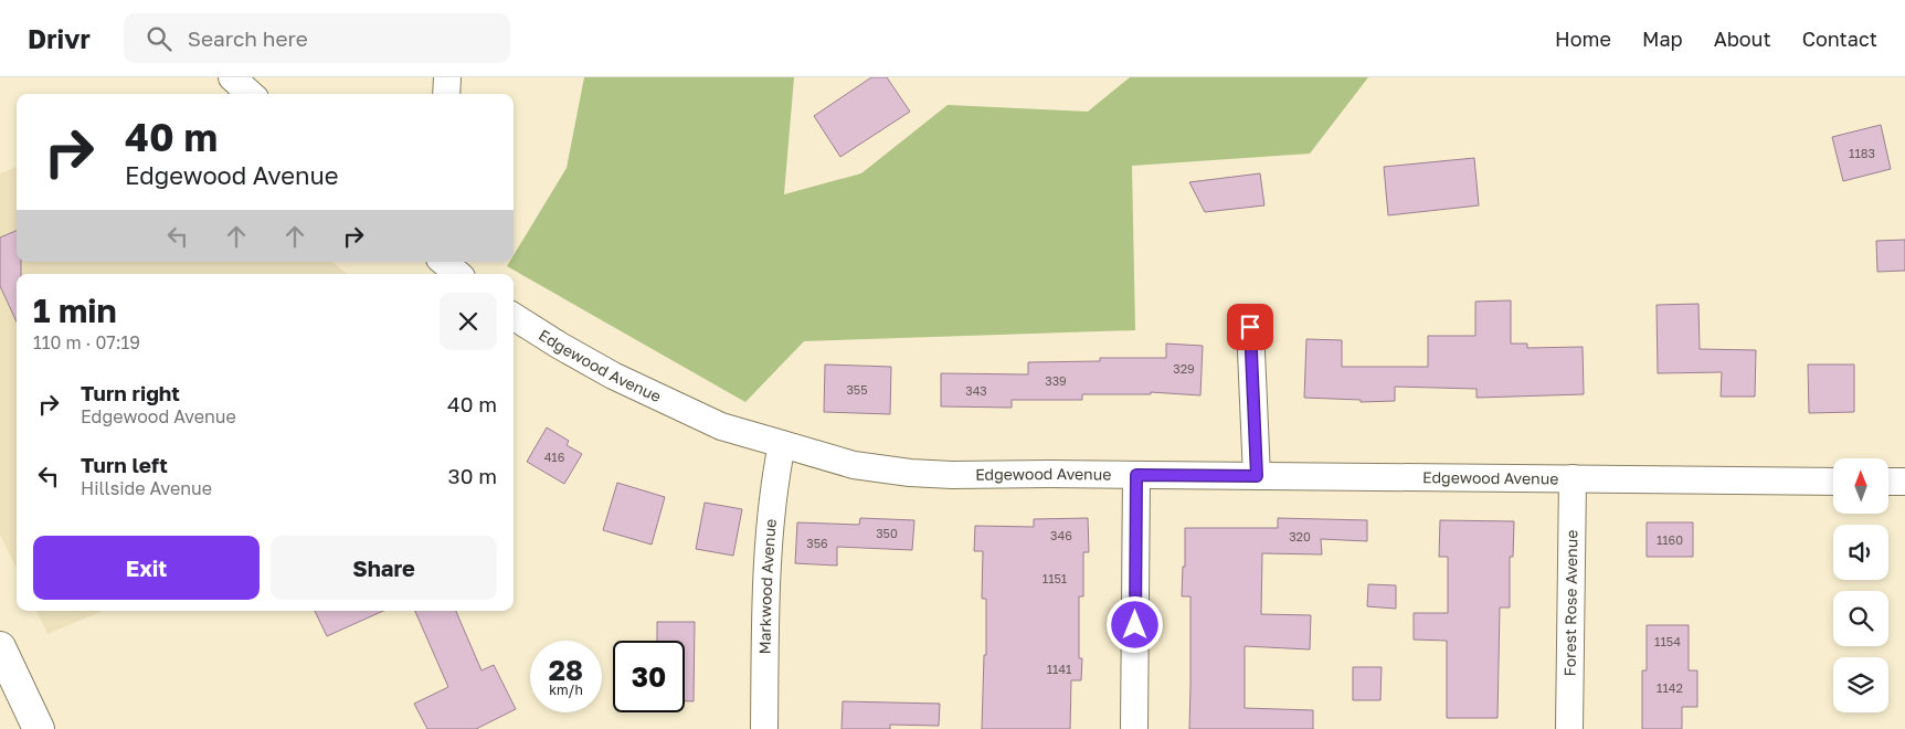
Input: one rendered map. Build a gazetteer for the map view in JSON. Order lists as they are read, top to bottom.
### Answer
{
  "streets": {
    "street": ["Edgewood Avenue", "Markwood Avenue", "Forest Rose Avenue"]
  },
  "crossings": [
    ["Edgewood Avenue", "Markwood Avenue"],
    ["Edgewood Avenue", "Forest Rose Avenue"]
  ],
  "house_numbers": [
    "1183",
    "329",
    "339",
    "355",
    "343",
    "416",
    "350",
    "346",
    "320",
    "1160",
    "356",
    "1151",
    "1154",
    "1141",
    "1142"
  ],
  "north": "top",
  "page": {
    "header": "Drivr",
    "search": "Search here",
    "nav": [
      "Home",
      "Map",
      "About",
      "Contact"
    ],
    "turn": ["40 m", "Edgewood Avenue"],
    "heading": ["1 min", "110 m · 07:19"],
    "list": [
      {
        "name": "Turn right",
        "note": "Edgewood Avenue",
        "value": "40 m"
      },
      {
        "name": "Turn left",
        "note": "Hillside Avenue",
        "value": "30 m"
      }
    ],
    "buttons": ["Exit", "Share"],
    "speed": "28 km/h",
    "limit": "30"
  }
}
